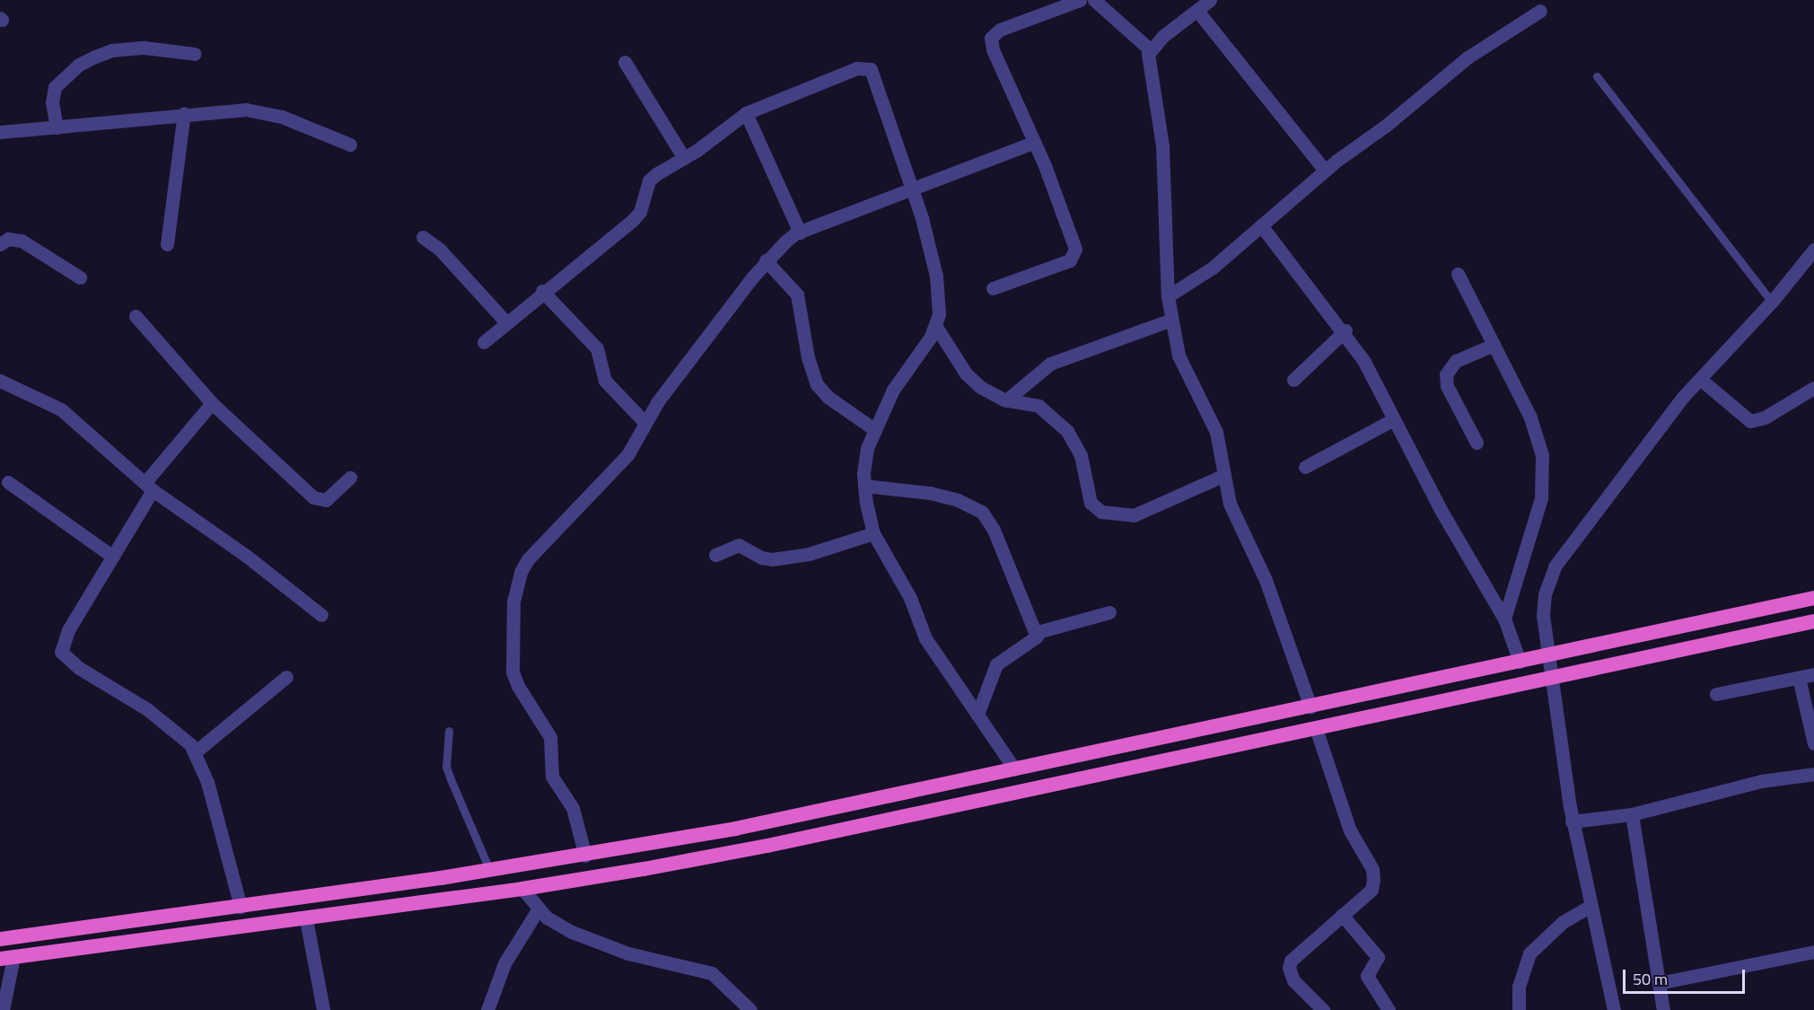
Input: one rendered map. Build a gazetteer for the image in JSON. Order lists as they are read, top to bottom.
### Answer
{
  "scale_bar": "50 m"
}
